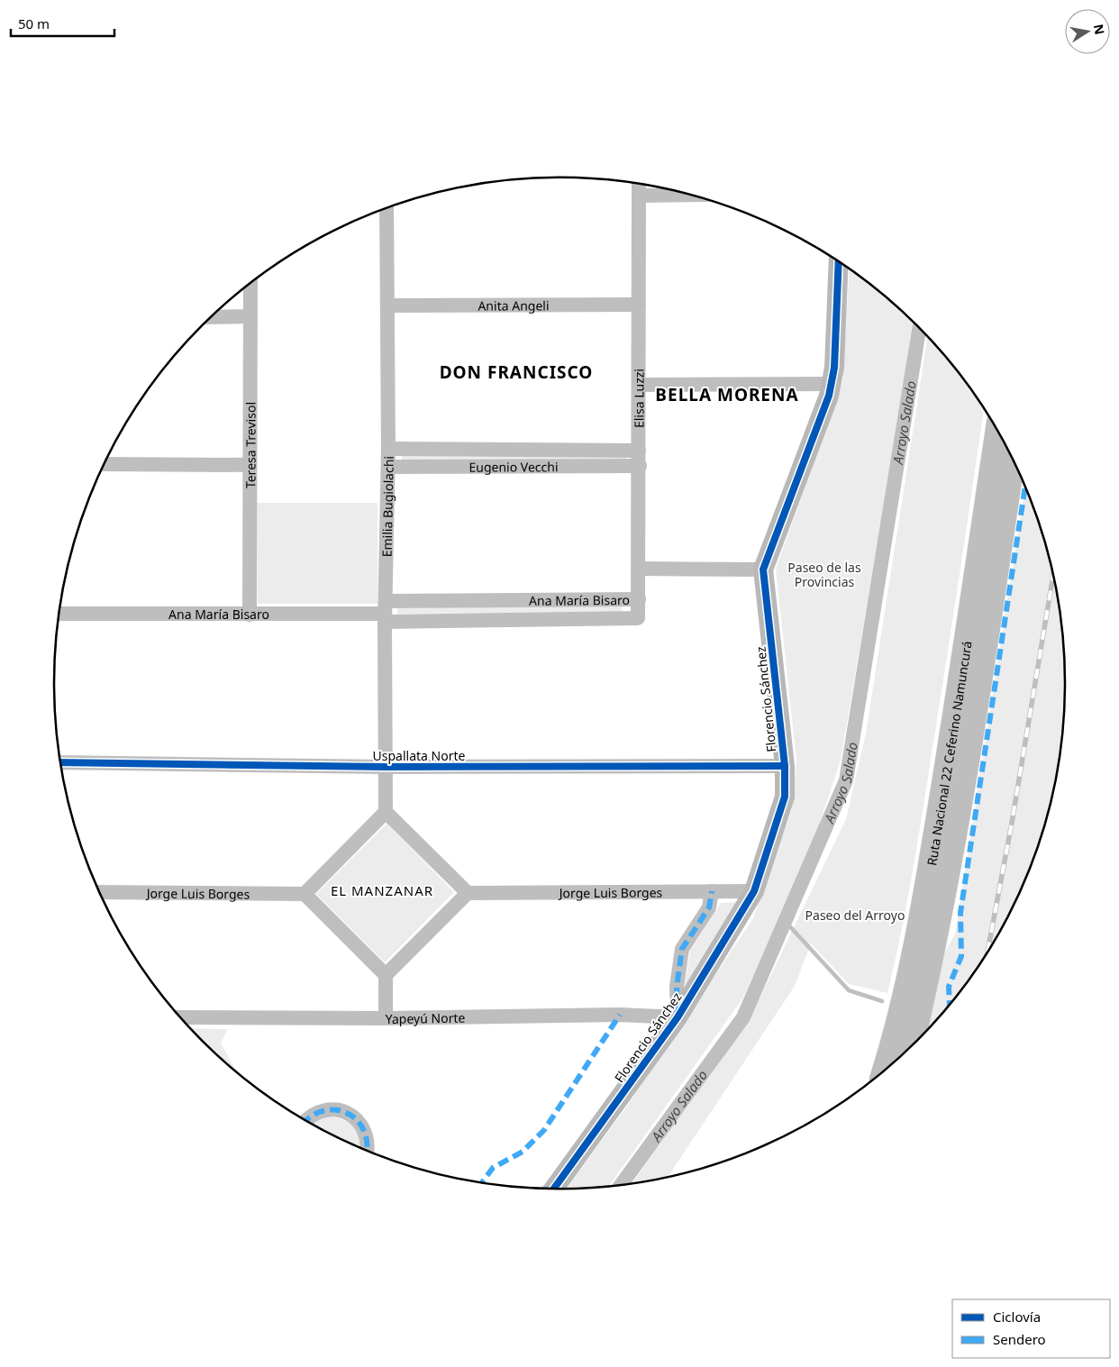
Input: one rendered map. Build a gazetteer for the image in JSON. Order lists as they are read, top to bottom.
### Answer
{
  "streets": {
    "highway": ["Ruta Nacional 22 Ceferino Namuncurá"],
    "street": [
      "Anita Angeli",
      "Elisa Luzzi",
      "Teresa Trevisol",
      "Eugenio Vecchi",
      "Emilia Bugiolachi",
      "Ana María Bisaro",
      "Florencio Sánchez",
      "Uspallata Norte",
      "Jorge Luis Borges",
      "Yapeyú Norte"
    ]
  },
  "crossings": [
    ["Anita Angeli", "Elisa Luzzi"],
    ["Anita Angeli", "Emilia Bugiolachi"],
    ["Elisa Luzzi", "Eugenio Vecchi"],
    ["Elisa Luzzi", "Ana María Bisaro"],
    ["Teresa Trevisol", "Ana María Bisaro"],
    ["Eugenio Vecchi", "Emilia Bugiolachi"],
    ["Emilia Bugiolachi", "Ana María Bisaro"],
    ["Emilia Bugiolachi", "Uspallata Norte"],
    ["Florencio Sánchez", "Uspallata Norte"],
    ["Florencio Sánchez", "Jorge Luis Borges"],
    ["Florencio Sánchez", "Yapeyú Norte"]
  ],
  "districts": ["DON FRANCISCO", "BELLA MORENA", "EL MANZANAR"],
  "water": ["Arroyo Salado"],
  "parks": ["Paseo de las Provincias", "Paseo del Arroyo"],
  "legend": ["Ciclovía", "Sendero"],
  "scale_bar": "50 m",
  "north": "right"
}
